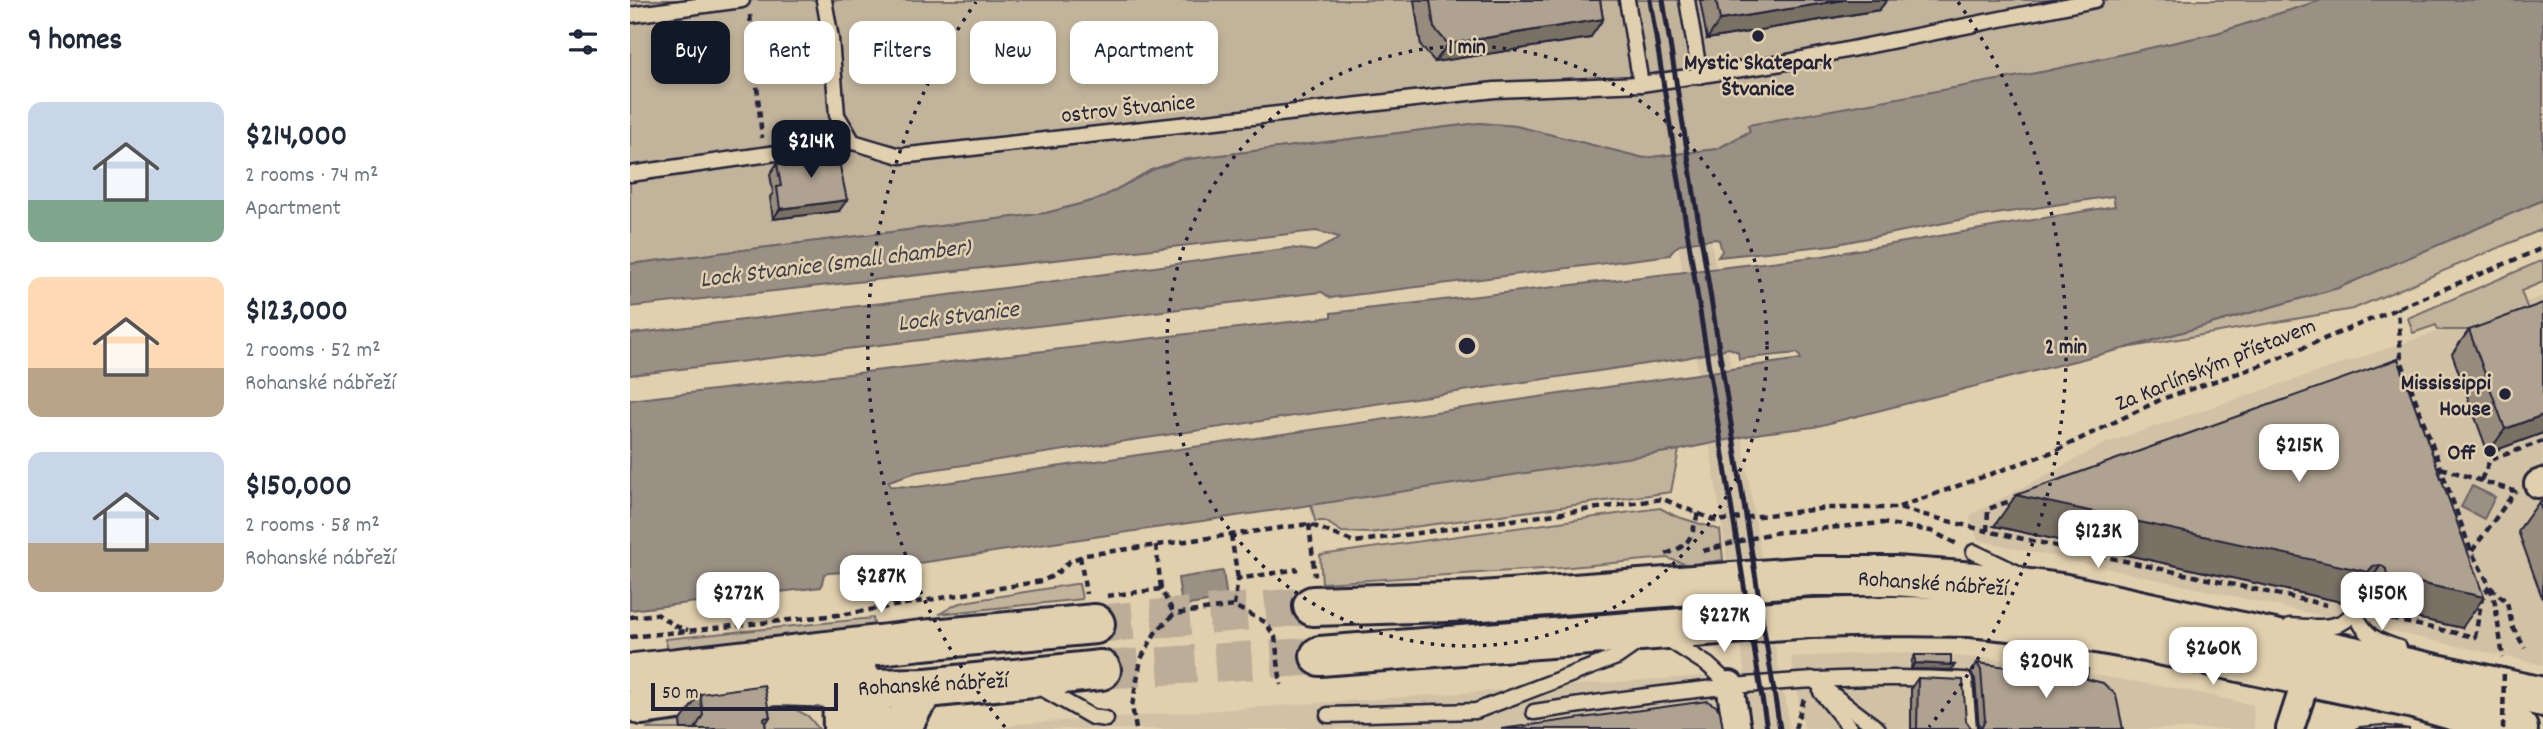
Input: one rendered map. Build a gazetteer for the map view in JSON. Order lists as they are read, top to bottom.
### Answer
{
  "streets": {
    "main road": ["Rohanské nábřeží"],
    "lane": ["ostrov Štvanice"],
    "path": ["Za Karlínským přístavem"]
  },
  "water": ["Lock Stvanice (small chamber)", "Lock Stvanice"],
  "places": ["Mystic Skatepark Štvanice", "Mississippi House", "Off"],
  "scale_bar": "50 m",
  "page": {
    "heading": "9 homes",
    "chip": [
      "Buy",
      "Rent",
      "Filters",
      "New",
      "Apartment"
    ],
    "list": [
      {
        "name": "$214,000",
        "note": "2 rooms · 74 m² · Apartment"
      },
      {
        "name": "$123,000",
        "note": "2 rooms · 52 m² · Rohanské nábřeží"
      },
      {
        "name": "$150,000",
        "note": "2 rooms · 58 m² · Rohanské nábřeží"
      }
    ],
    "price": [
      "$214K",
      "$215K",
      "$123K",
      "$287K",
      "$272K",
      "$150K",
      "$227K",
      "$260K",
      "$204K"
    ],
    "scale": "50 m"
  },
  "rings": ["1 min", "2 min"]
}
